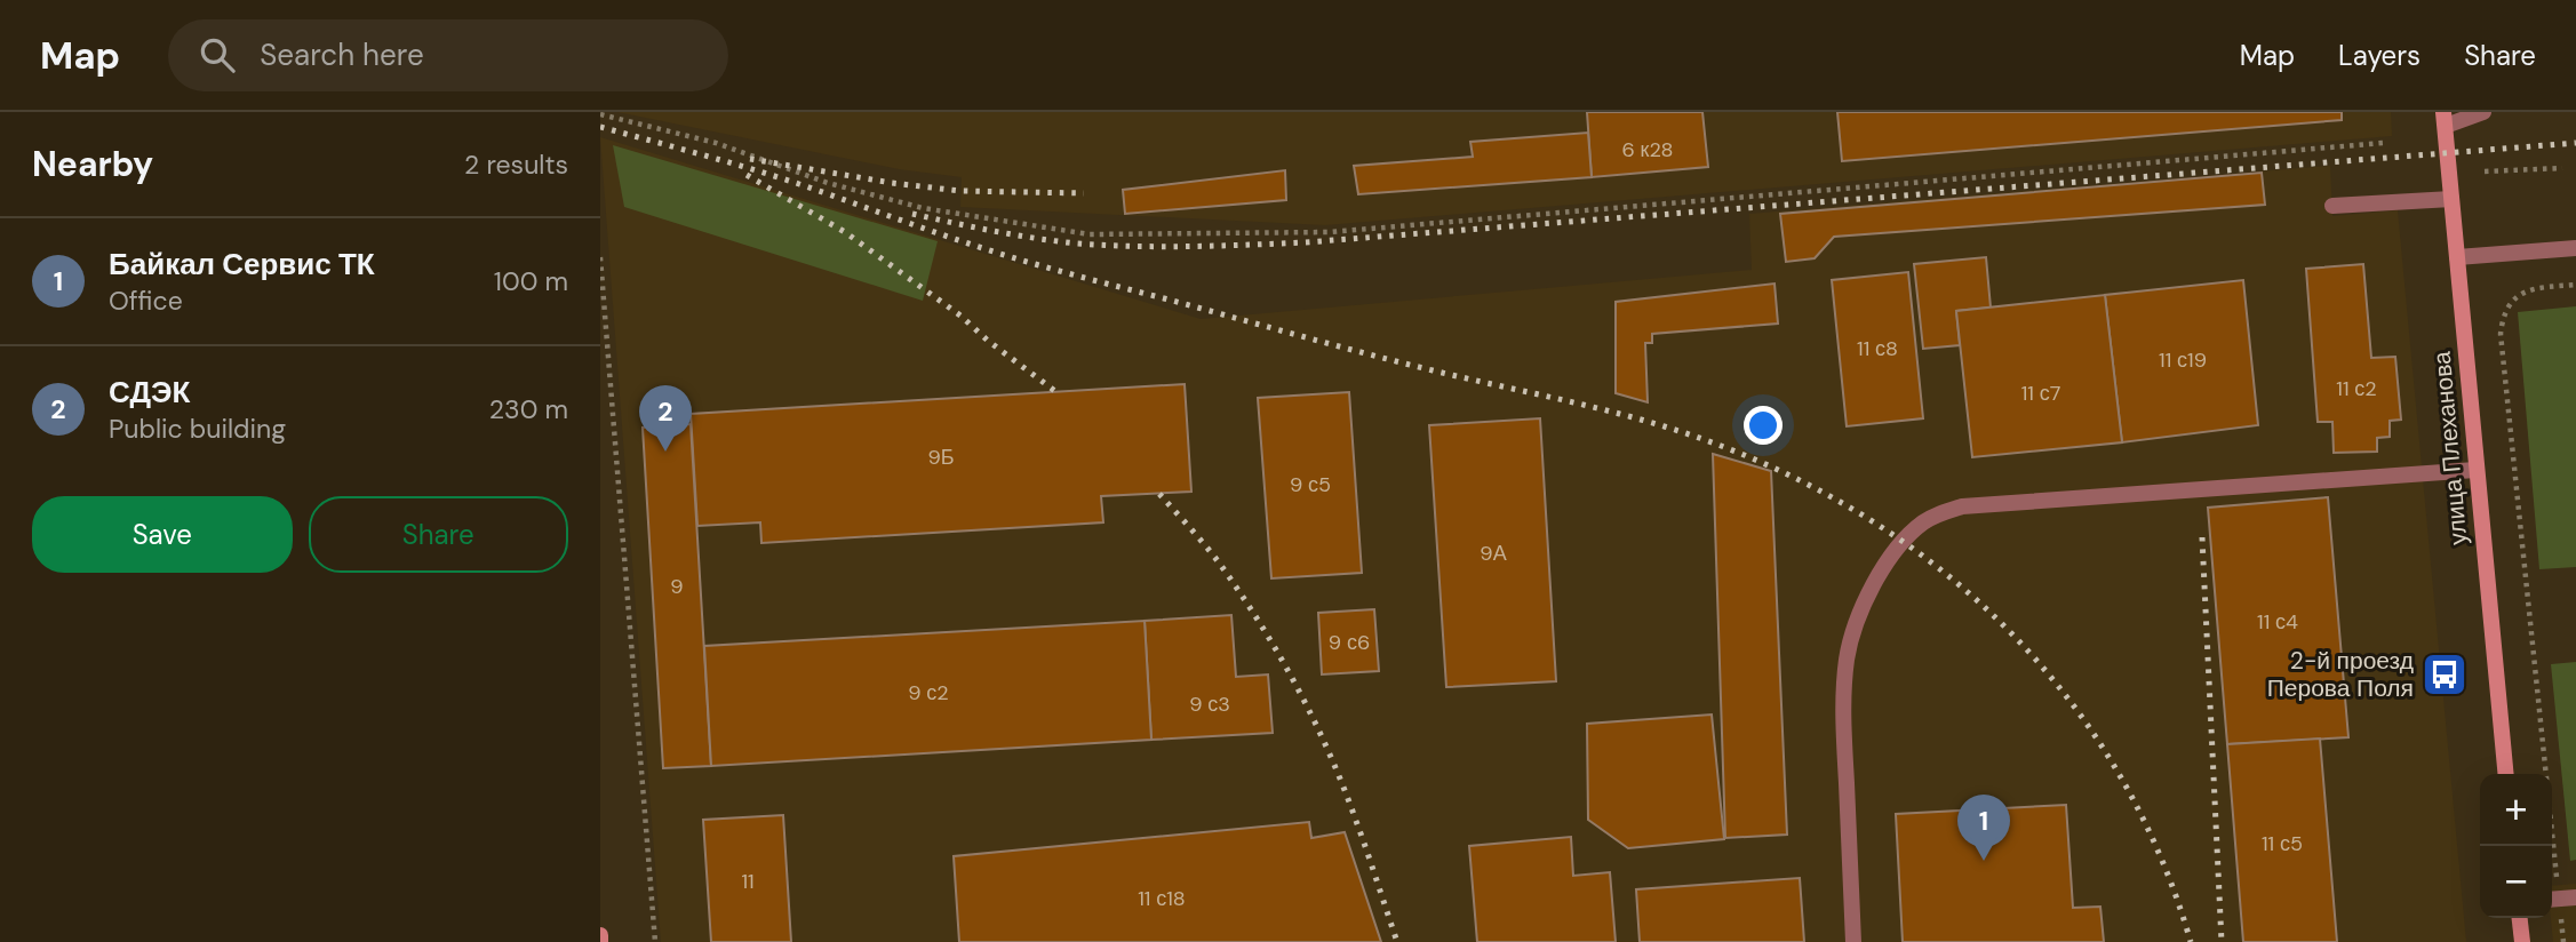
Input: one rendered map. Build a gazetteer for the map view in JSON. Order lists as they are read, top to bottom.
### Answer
{
  "streets": {
    "main road": ["улица Плеханова"]
  },
  "places": {
    "bus stop": ["2-й проезд Перова Поля"]
  },
  "house_numbers": [
    "6 к28",
    "11 с8",
    "11 с19",
    "11 с2",
    "11 с7",
    "9Б",
    "9 с5",
    "9А",
    "9",
    "11 с4",
    "9 с6",
    "9 с2",
    "9 с3",
    "11 с5",
    "11",
    "11 с18"
  ],
  "page": {
    "header": "Map",
    "search": "Search here",
    "nav": ["Map", "Layers", "Share"],
    "heading": ["Nearby", "2 results"],
    "list": [
      {
        "mark": "1",
        "name": "Байкал Сервис ТК",
        "note": "Office",
        "value": "100 m"
      },
      {
        "mark": "2",
        "name": "СДЭК",
        "note": "Public building",
        "value": "230 m"
      }
    ],
    "pins": ["2", "1"],
    "buttons": ["Save", "Share"],
    "map_buttons": ["+", "−"]
  }
}
